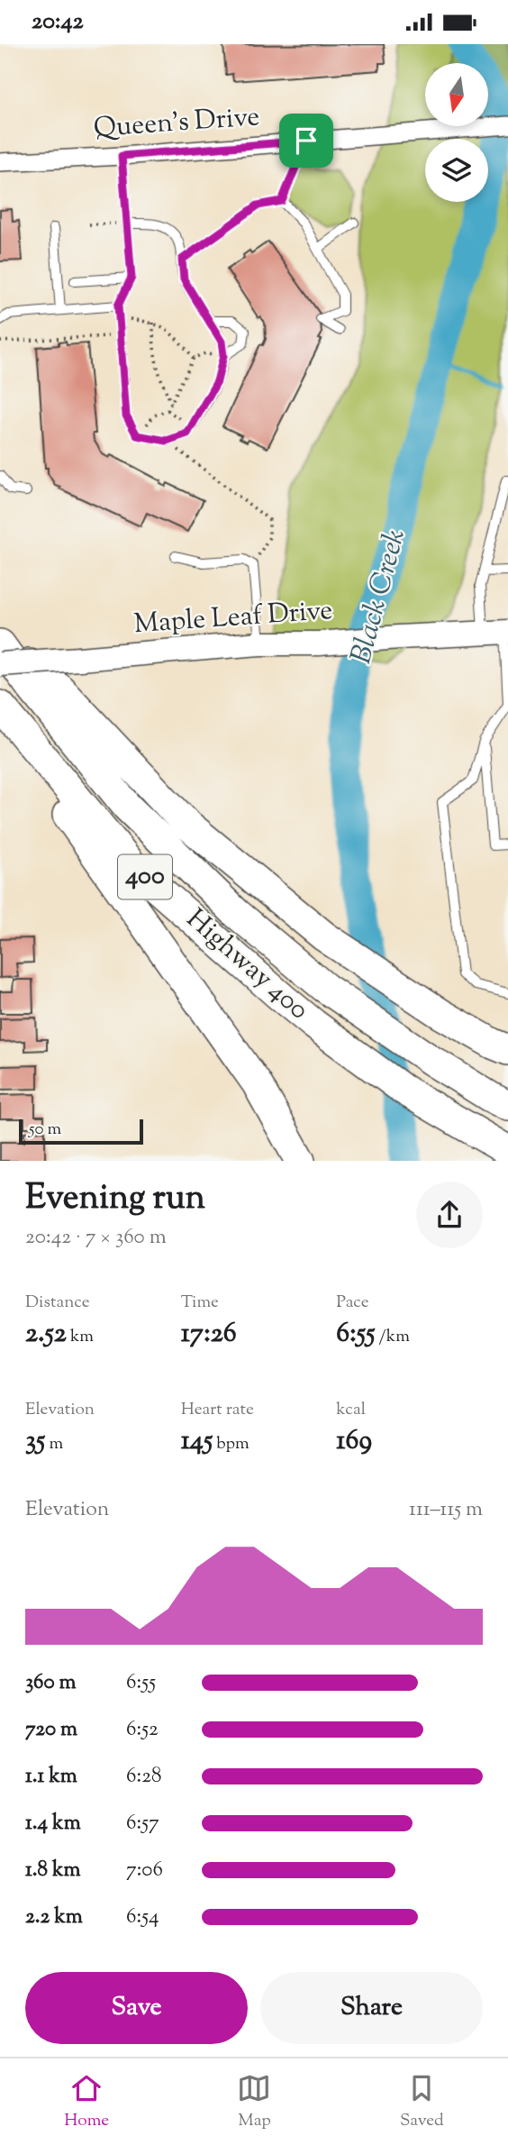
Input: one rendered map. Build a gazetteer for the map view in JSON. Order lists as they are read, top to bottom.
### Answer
{
  "streets": {
    "highway": ["400", "Highway 400"],
    "street": ["Queen's Drive", "Maple Leaf Drive"]
  },
  "crossings": [
    ["Maple Leaf Drive", "Highway 400"]
  ],
  "water": ["Black Creek"],
  "scale_bar": "50 m",
  "north": "bottom",
  "page": {
    "status": "20:42",
    "scale": "50 m",
    "heading": ["Evening run", "20:42 · 7 × 360 m"],
    "stats": [
      ["Distance", "2.52 km"],
      ["Time", "17:26"],
      ["Pace", "6:55 /km"],
      ["Elevation", "35 m"],
      ["Heart rate", "145 bpm"],
      ["kcal", "169"]
    ],
    "chart": ["Elevation", "111–115 m"],
    "list": [
      {
        "name": "360 m",
        "note": "6:55"
      },
      {
        "name": "720 m",
        "note": "6:52"
      },
      {
        "name": "1.1 km",
        "note": "6:28"
      },
      {
        "name": "1.4 km",
        "note": "6:57"
      },
      {
        "name": "1.8 km",
        "note": "7:06"
      },
      {
        "name": "2.2 km",
        "note": "6:54"
      }
    ],
    "buttons": ["Save", "Share"],
    "tabs": ["Home", "Map", "Saved"]
  }
}
